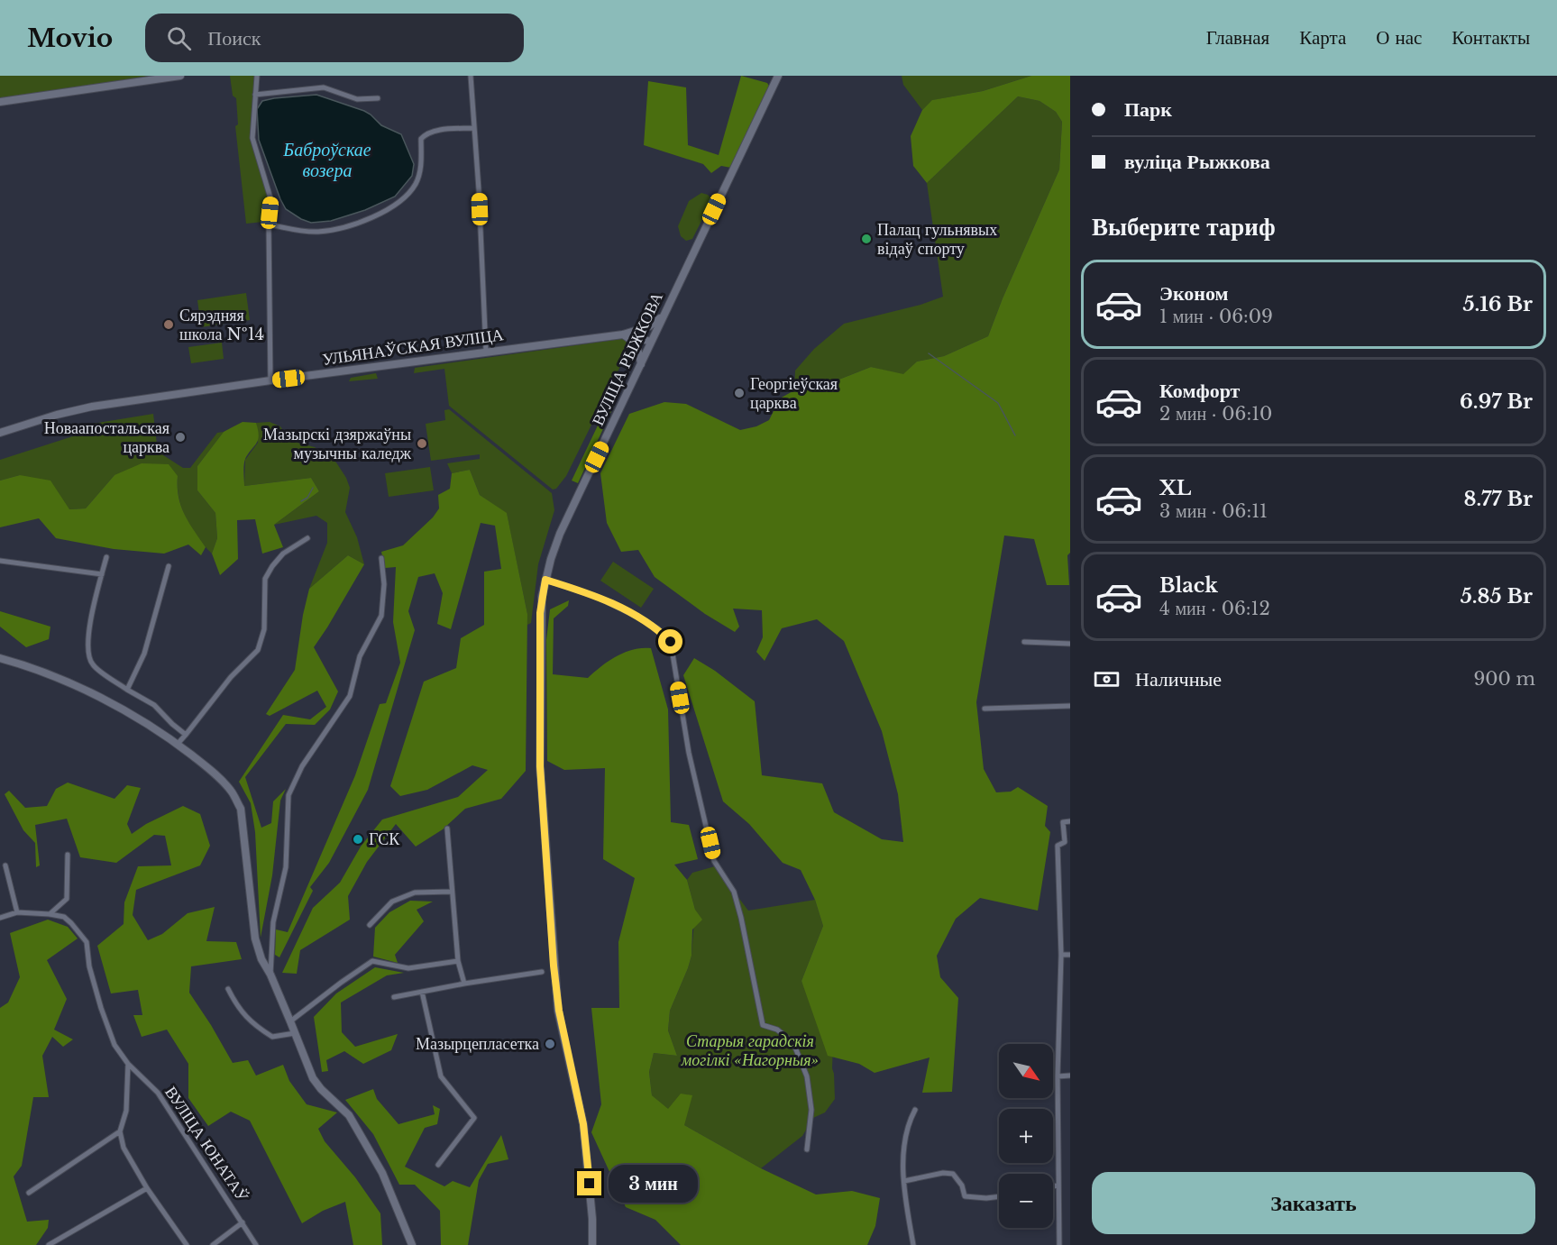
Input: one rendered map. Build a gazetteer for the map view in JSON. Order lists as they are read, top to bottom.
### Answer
{
  "streets": {
    "main road": ["УЛЬЯНАЎСКАЯ ВУЛІЦА", "ВУЛІЦА РЫЖКОВА"],
    "street": ["ВУЛІЦА ЮНАТАЎ"]
  },
  "crossings": [
    ["УЛЬЯНАЎСКАЯ ВУЛІЦА", "ВУЛІЦА РЫЖКОВА"]
  ],
  "water": ["Баброўскае возера"],
  "parks": ["Старыя гарадскія могілкі «Нагорныя»"],
  "places": [
    "Палац гульнявых відаў спорту",
    "Сярэдняя школа №14",
    "Георгіеўская царква",
    "Новаапостальская царква",
    "Мазырскі дзяржаўны музычны каледж",
    "ГСК",
    "Мазырцепласетка"
  ],
  "north": "bottom right",
  "page": {
    "header": "Movio",
    "search": "Поиск",
    "nav": [
      "Главная",
      "Карта",
      "О нас",
      "Контакты"
    ],
    "banner": ["Парк", "вуліца Рыжкова"],
    "heading": "Выберите тариф",
    "list": [
      {
        "name": "Эконом",
        "note": "1 мин · 06:09",
        "value": "5.16 Br"
      },
      {
        "name": "Комфорт",
        "note": "2 мин · 06:10",
        "value": "6.97 Br"
      },
      {
        "name": "XL",
        "note": "3 мин · 06:11",
        "value": "8.77 Br"
      },
      {
        "name": "Black",
        "note": "4 мин · 06:12",
        "value": "5.85 Br"
      }
    ],
    "pay": ["Наличные", "900 m"],
    "map_buttons": ["+", "−"],
    "buttons": "Заказать",
    "bubble": "3 мин"
  }
}
